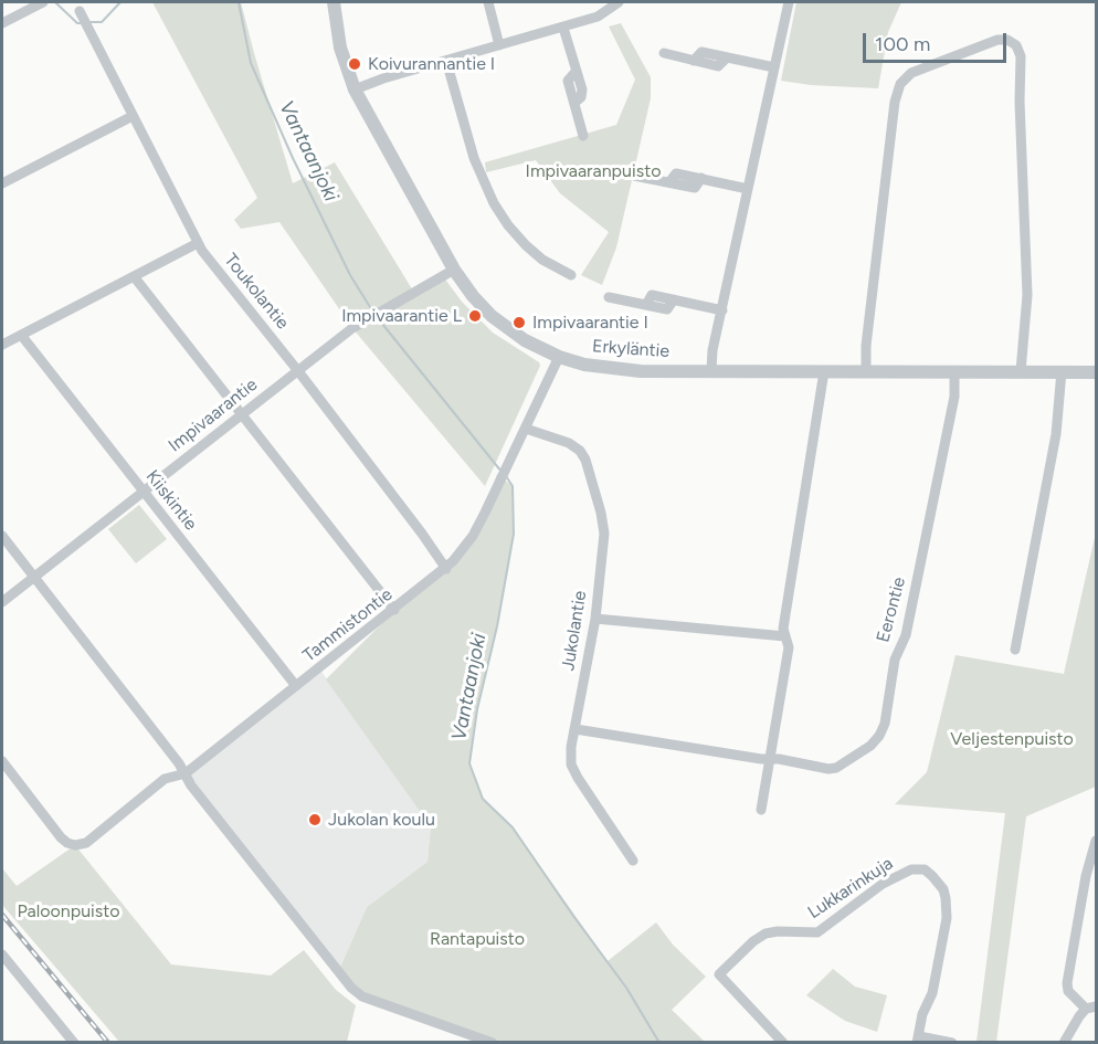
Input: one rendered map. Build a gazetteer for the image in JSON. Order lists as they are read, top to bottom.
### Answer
{
  "streets": {
    "street": [
      "Toukolantie",
      "Erkyläntie",
      "Impivaarantie",
      "Kiiskintie",
      "Eerontie",
      "Tammistontie",
      "Jukolantie",
      "Lukkarinkuja"
    ]
  },
  "crossings": [
    ["Toukolantie", "Impivaarantie"],
    ["Toukolantie", "Tammistontie"],
    ["Erkyläntie", "Impivaarantie"],
    ["Erkyläntie", "Eerontie"],
    ["Erkyläntie", "Tammistontie"],
    ["Impivaarantie", "Kiiskintie"],
    ["Kiiskintie", "Tammistontie"],
    ["Eerontie", "Jukolantie"],
    ["Tammistontie", "Jukolantie"]
  ],
  "water": ["Vantaanjoki"],
  "parks": [
    "Impivaaranpuisto",
    "Veljestenpuisto",
    "Paloonpuisto",
    "Rantapuisto"
  ],
  "places": [
    "Koivurannantie I",
    "Impivaarantie L",
    "Impivaarantie I",
    "Jukolan koulu"
  ],
  "scale_bar": "100 m"
}
